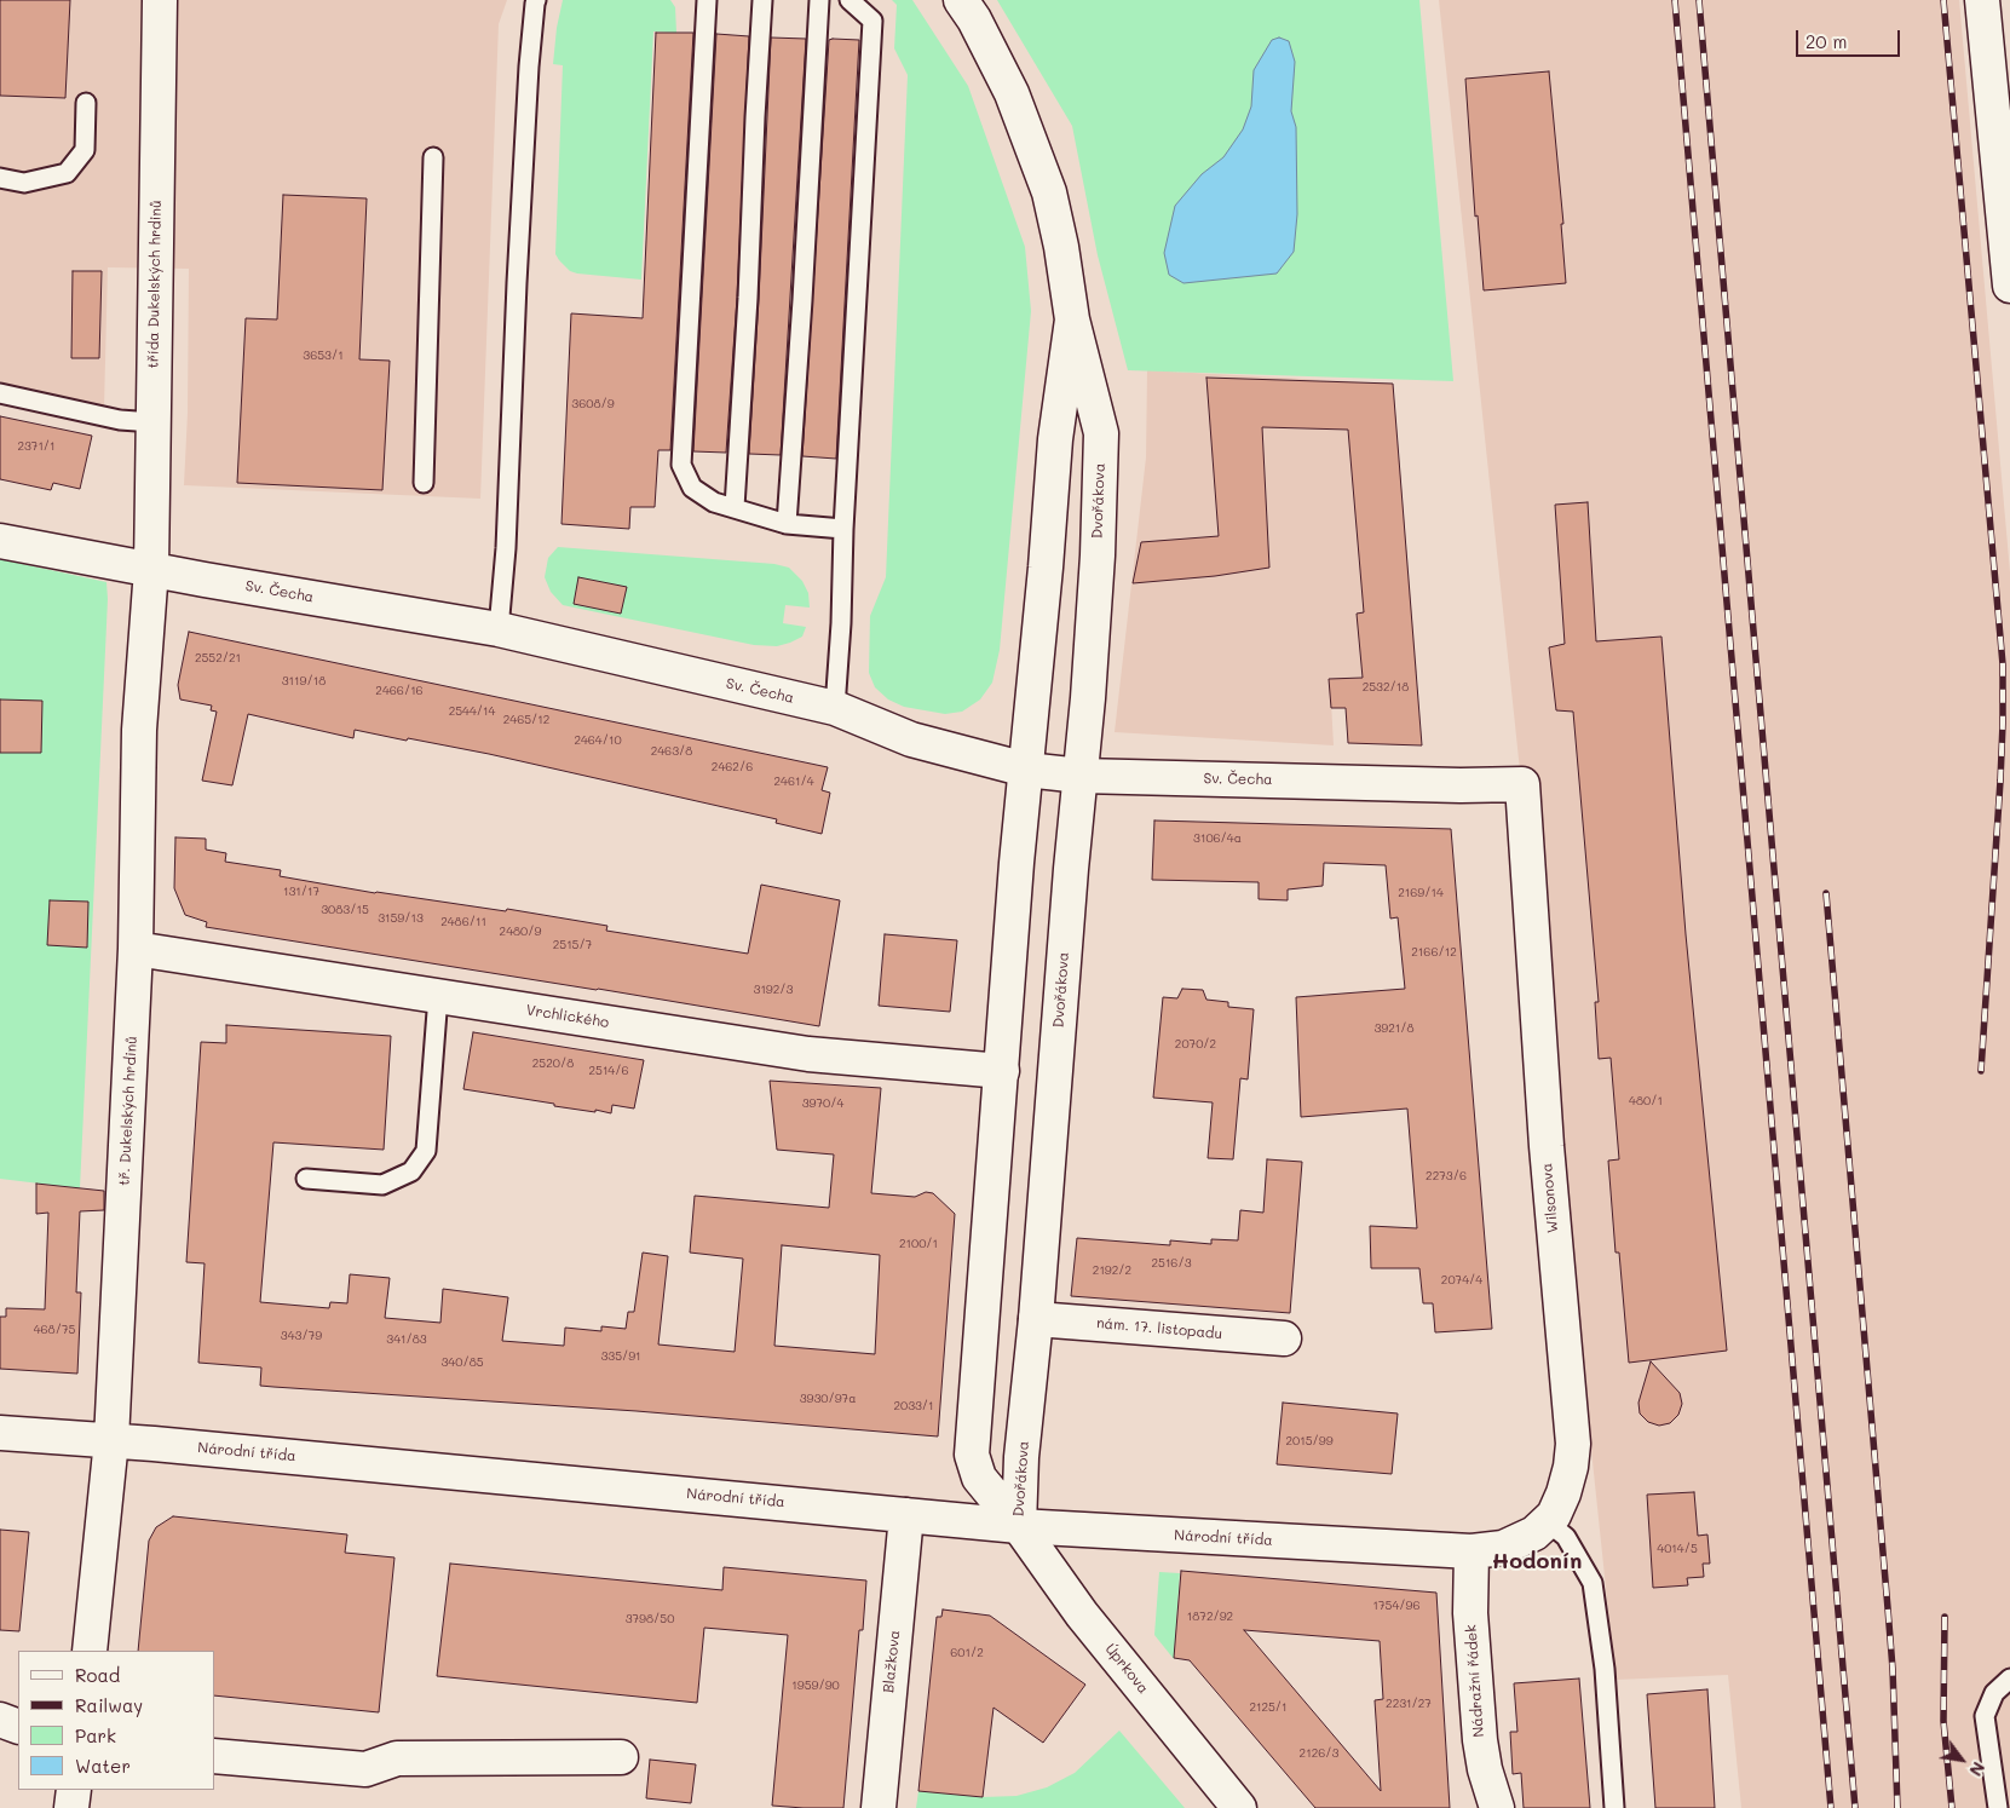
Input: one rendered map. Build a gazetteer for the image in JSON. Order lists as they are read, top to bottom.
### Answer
{
  "streets": {
    "street": [
      "třída Dukelských hrdinů",
      "Dvořákova",
      "Sv. Čecha",
      "Vrchlického",
      "tř. Dukelských hrdinů",
      "Wilsonova",
      "nám. 17. listopadu",
      "Národní třída",
      "Blažkova",
      "Úprkova",
      "Nádražní řádek"
    ]
  },
  "crossings": [
    ["třída Dukelských hrdinů", "Sv. Čecha"],
    ["třída Dukelských hrdinů", "tř. Dukelských hrdinů"],
    ["Dvořákova", "Sv. Čecha"],
    ["Dvořákova", "Vrchlického"],
    ["Dvořákova", "nám. 17. listopadu"],
    ["Dvořákova", "Národní třída"],
    ["Dvořákova", "Úprkova"],
    ["Sv. Čecha", "tř. Dukelských hrdinů"],
    ["Sv. Čecha", "Wilsonova"],
    ["Vrchlického", "tř. Dukelských hrdinů"],
    ["tř. Dukelských hrdinů", "Národní třída"],
    ["Wilsonova", "Národní třída"],
    ["Wilsonova", "Nádražní řádek"],
    ["Národní třída", "Blažkova"],
    ["Národní třída", "Úprkova"],
    ["Národní třída", "Nádražní řádek"]
  ],
  "districts": ["Hodonín"],
  "house_numbers": [
    "3653/1",
    "3608/9",
    "2371/1",
    "2552/21",
    "3119/18",
    "2532/18",
    "2466/16",
    "2544/14",
    "2465/12",
    "2464/10",
    "2463/8",
    "2462/6",
    "2461/4",
    "3106/4a",
    "131/17",
    "2169/14",
    "3083/15",
    "3159/13",
    "2486/11",
    "2480/9",
    "2515/7",
    "2166/12",
    "3192/3",
    "3921/8",
    "2070/2",
    "2520/8",
    "2514/6",
    "480/1",
    "3970/4",
    "2273/6",
    "2100/1",
    "2516/3",
    "2192/2",
    "2074/4",
    "468/75",
    "343/79",
    "341/83",
    "335/91",
    "340/85",
    "3930/97a",
    "2033/1",
    "2015/99",
    "4014/5",
    "1754/96",
    "1872/92",
    "3798/50",
    "601/2",
    "1959/90",
    "2231/27",
    "2125/1",
    "2126/3"
  ],
  "legend": [
    "Road",
    "Railway",
    "Park",
    "Water"
  ],
  "scale_bar": "20 m",
  "north": "bottom right"
}
